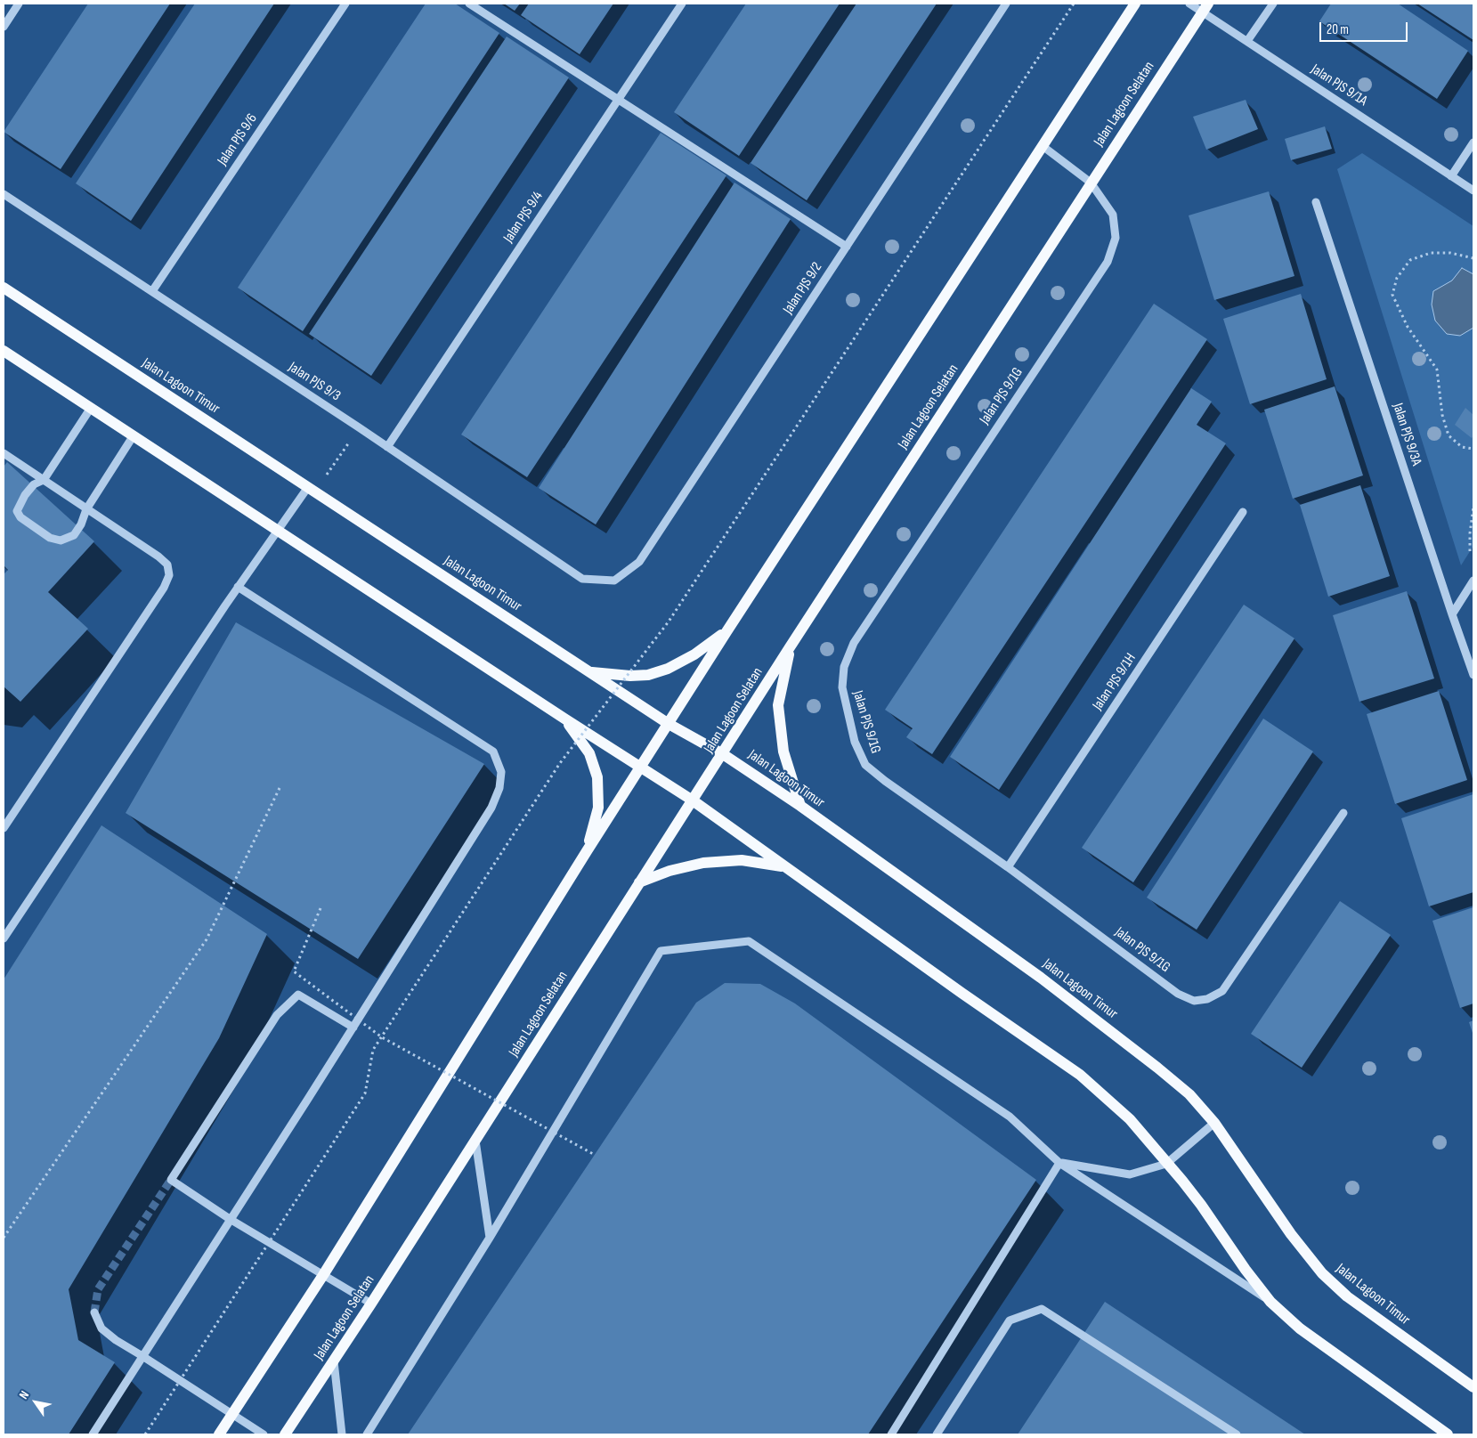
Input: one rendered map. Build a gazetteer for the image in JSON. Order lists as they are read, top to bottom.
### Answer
{
  "streets": {
    "main road": ["Jalan Lagoon Selatan", "Jalan Lagoon Timur"],
    "street": [
      "Jalan PJS 9/1A",
      "Jalan PJS 9/6",
      "Jalan PJS 9/4",
      "Jalan PJS 9/2",
      "Jalan PJS 9/3",
      "Jalan PJS 9/1G",
      "Jalan PJS 9/3A",
      "Jalan PJS 9/1H"
    ]
  },
  "crossings": [
    ["Jalan PJS 9/1A", "Jalan Lagoon Selatan"],
    ["Jalan Lagoon Selatan", "Jalan Lagoon Timur"],
    ["Jalan Lagoon Selatan", "Jalan PJS 9/1G"],
    ["Jalan PJS 9/6", "Jalan PJS 9/3"],
    ["Jalan PJS 9/4", "Jalan PJS 9/3"],
    ["Jalan PJS 9/2", "Jalan PJS 9/3"],
    ["Jalan PJS 9/1G", "Jalan PJS 9/1H"]
  ],
  "scale_bar": "20 m",
  "north": "top left"
}
